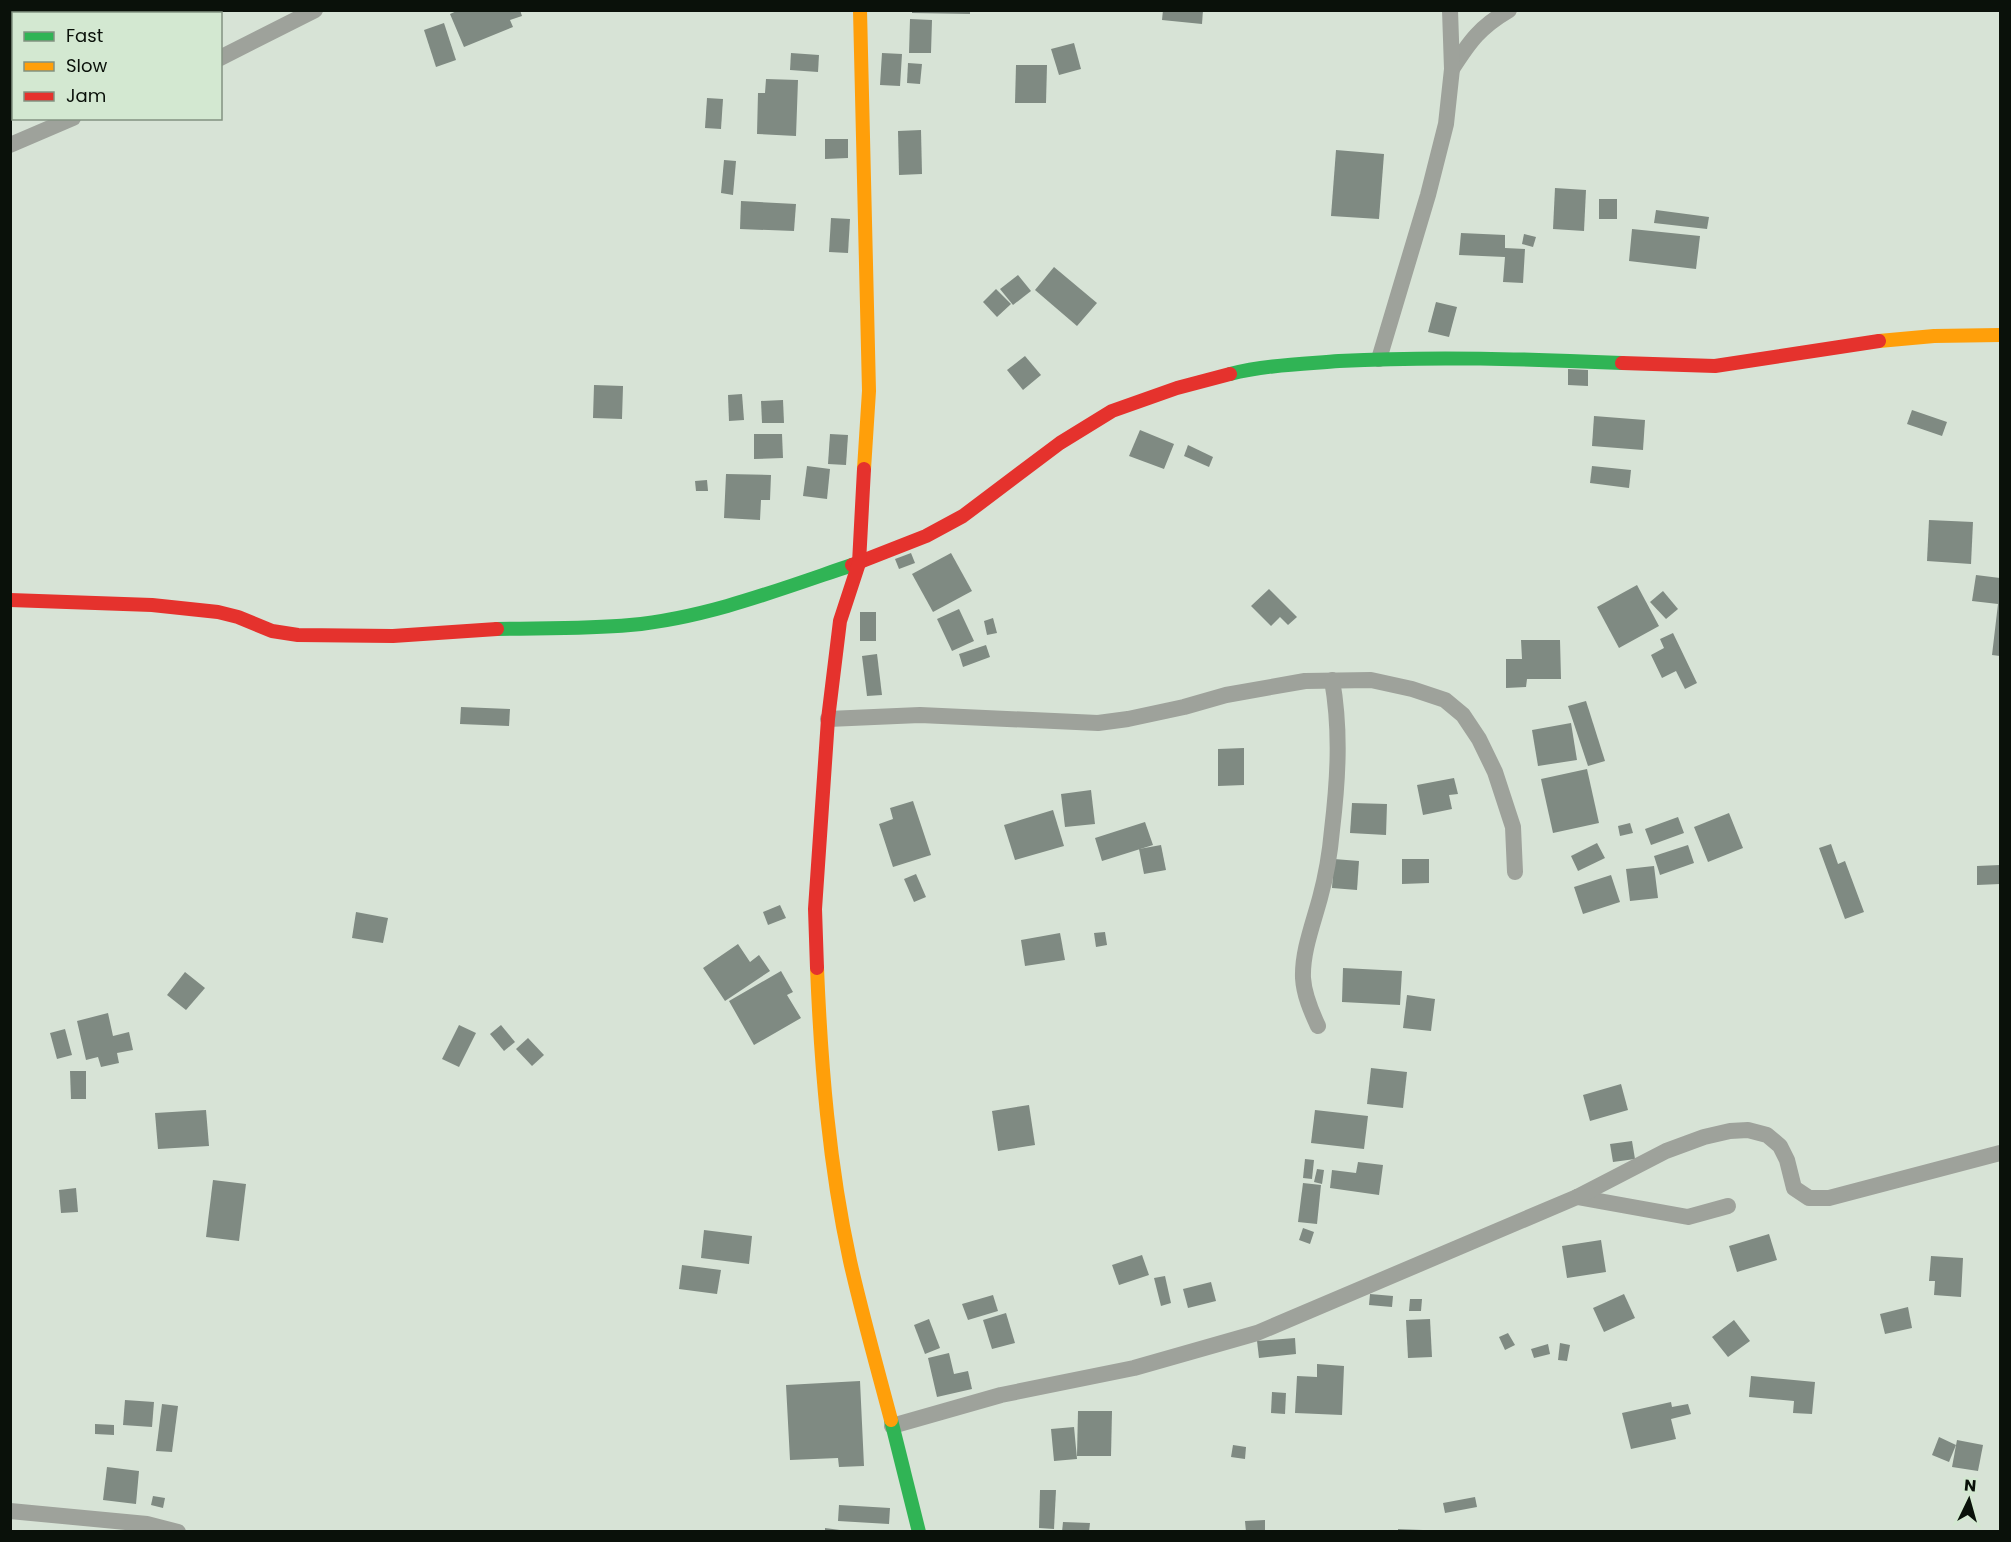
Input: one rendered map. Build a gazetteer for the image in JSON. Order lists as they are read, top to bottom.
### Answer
{
  "legend": ["Fast", "Slow", "Jam"],
  "north": "top"
}
